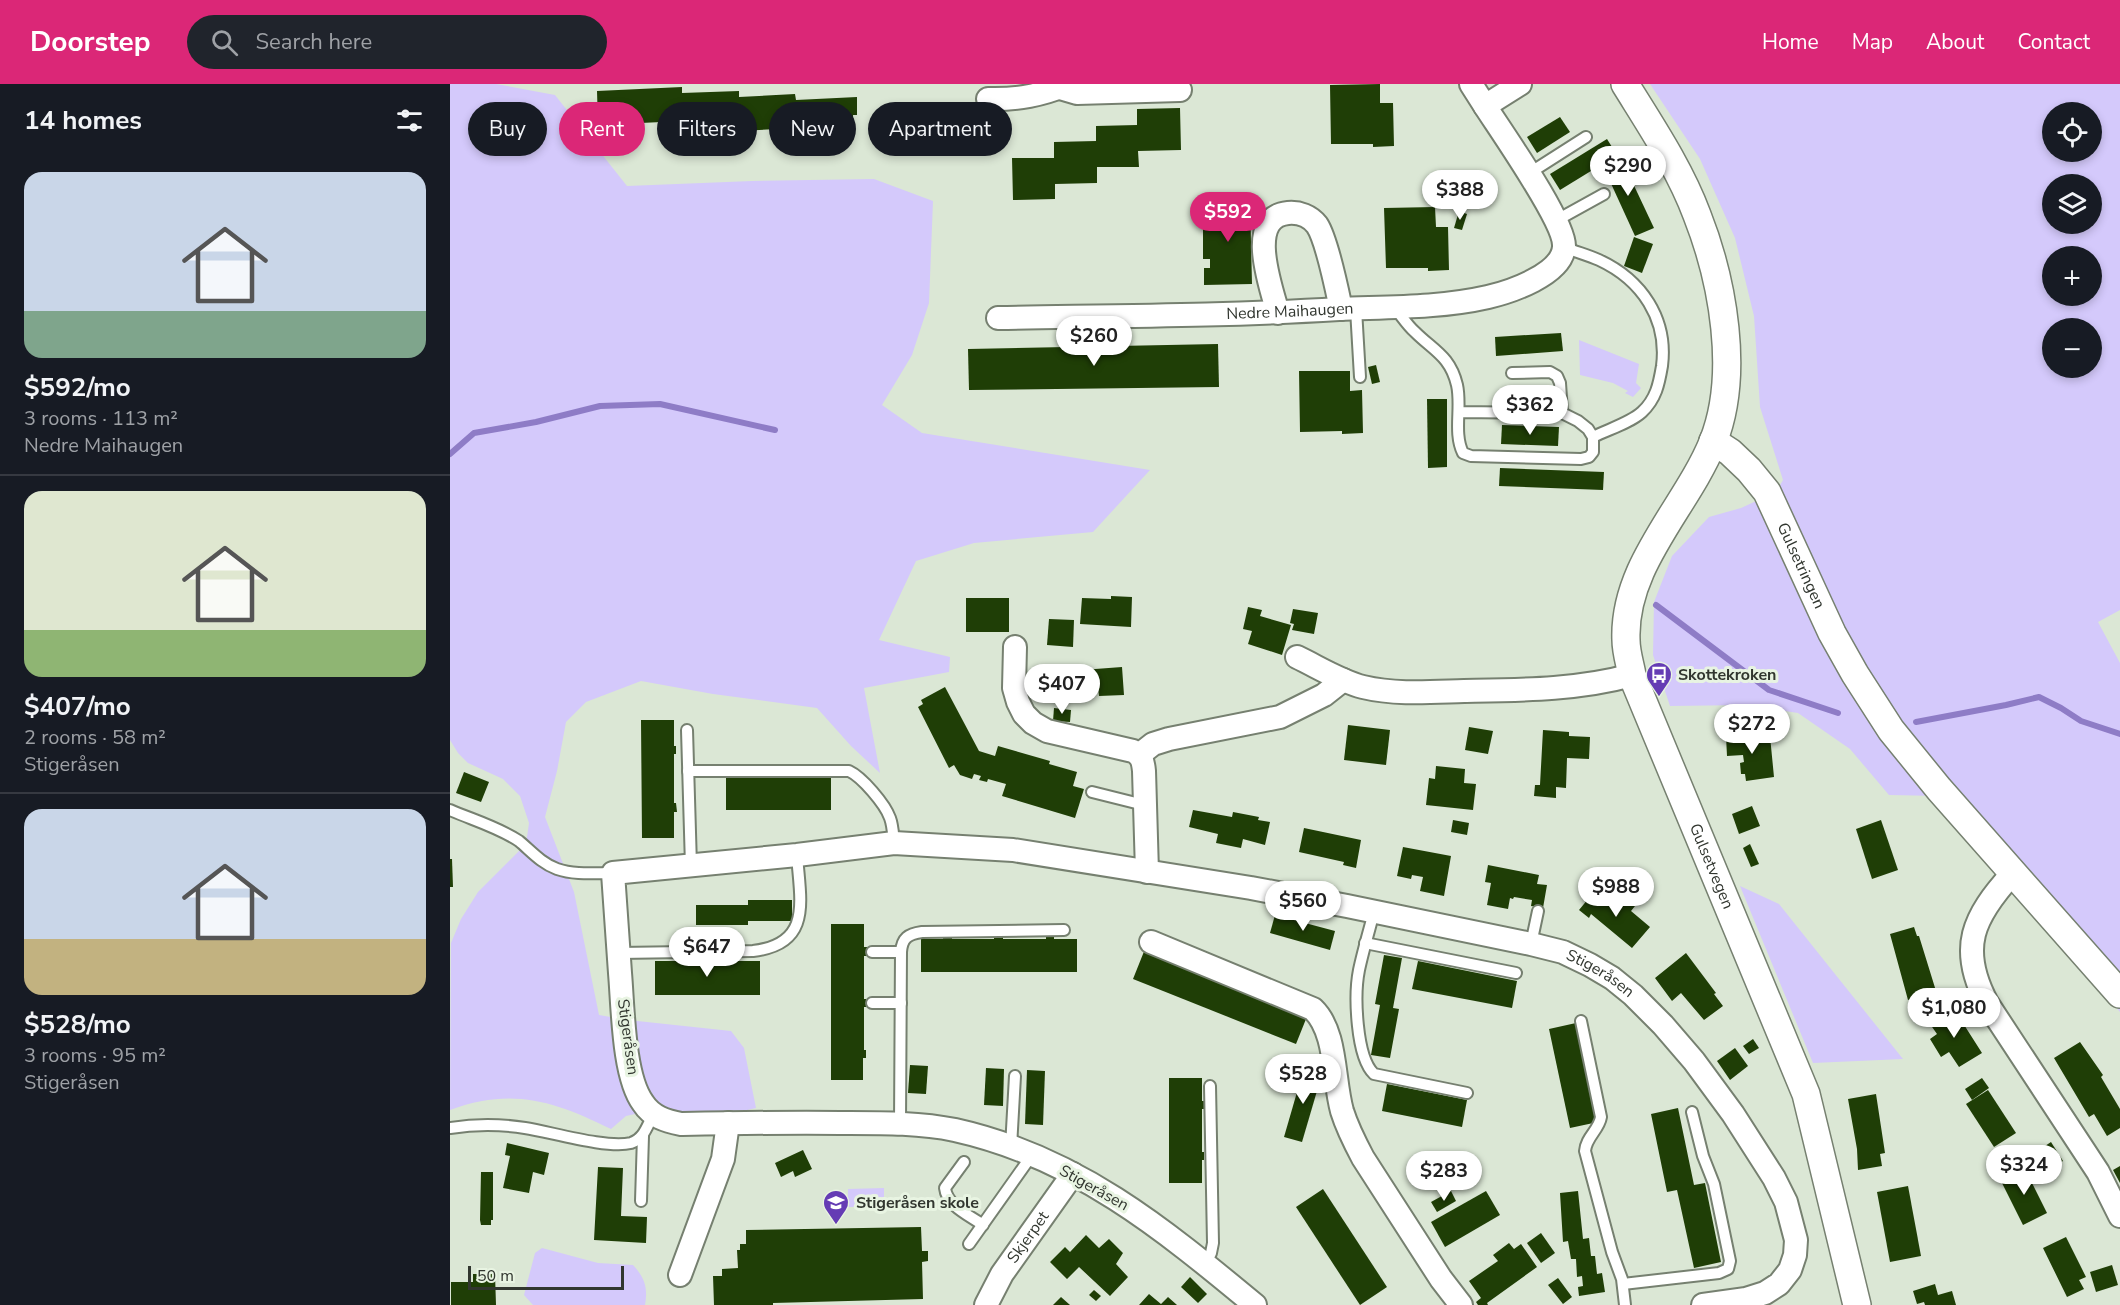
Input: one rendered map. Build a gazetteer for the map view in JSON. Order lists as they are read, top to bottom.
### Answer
{
  "streets": {
    "street": [
      "Nedre Maihaugen",
      "Gulsetringen",
      "Gulsetvegen",
      "Stigeråsen",
      "Skjerpet"
    ]
  },
  "crossings": [
    ["Gulsetringen", "Gulsetvegen"],
    ["Stigeråsen", "Skjerpet"]
  ],
  "places": {
    "bus stop": ["Skottekroken"],
    "school or university": ["Stigeråsen skole"]
  },
  "scale_bar": "50 m",
  "page": {
    "header": "Doorstep",
    "search": "Search here",
    "nav": [
      "Home",
      "Map",
      "About",
      "Contact"
    ],
    "heading": "14 homes",
    "map_buttons": ["+", "−"],
    "chip": [
      "Buy",
      "Rent",
      "Filters",
      "New",
      "Apartment"
    ],
    "price": [
      "$290",
      "$388",
      "$592",
      "$260",
      "$362",
      "$407",
      "$272",
      "$988",
      "$560",
      "$647",
      "$1,080",
      "$528",
      "$324",
      "$283"
    ],
    "list": [
      {
        "name": "$592/mo",
        "note": "3 rooms · 113 m² · Nedre Maihaugen"
      },
      {
        "name": "$407/mo",
        "note": "2 rooms · 58 m² · Stigeråsen"
      },
      {
        "name": "$528/mo",
        "note": "3 rooms · 95 m² · Stigeråsen"
      }
    ],
    "scale": "50 m"
  }
}
